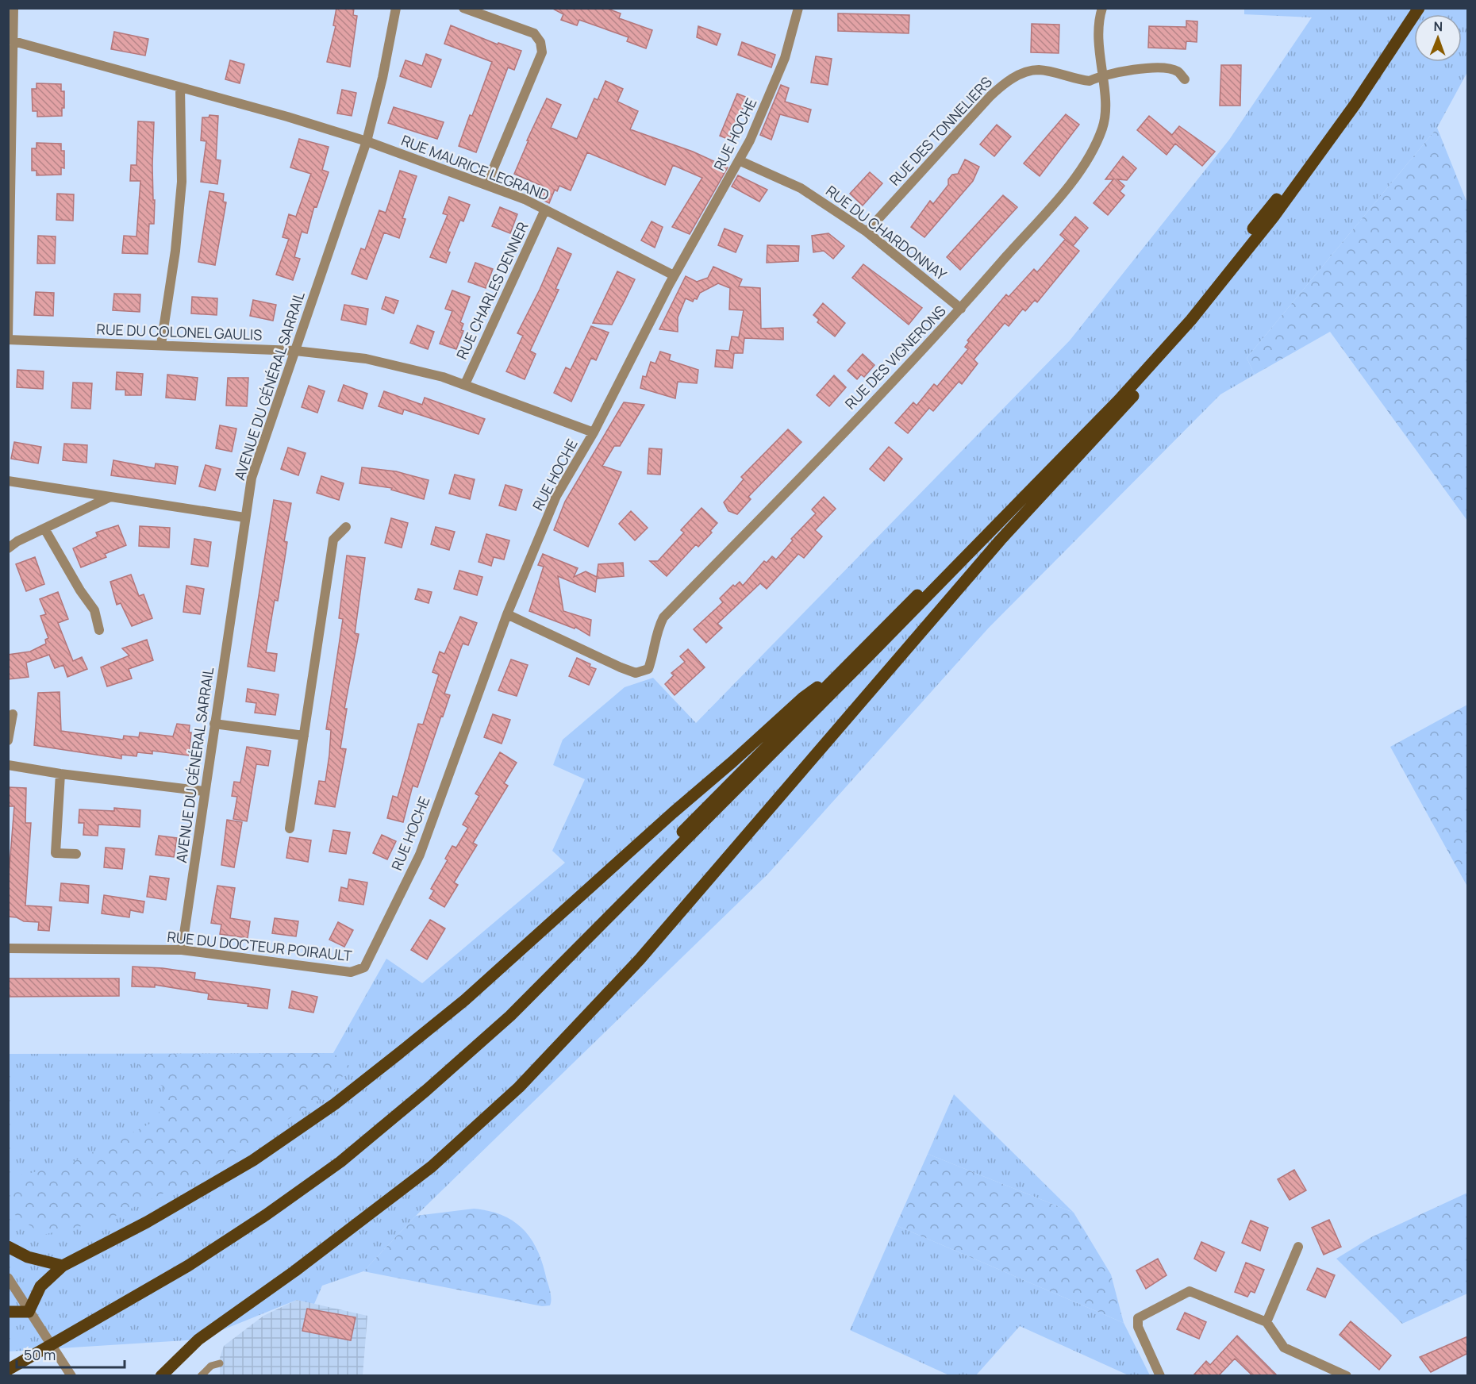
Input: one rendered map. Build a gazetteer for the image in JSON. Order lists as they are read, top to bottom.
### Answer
{
  "streets": {
    "street": [
      "RUE DES TONNELIERS",
      "RUE HOCHE",
      "RUE MAURICE LEGRAND",
      "RUE DU CHARDONNAY",
      "RUE CHARLES DENNER",
      "RUE DU COLONEL GAULIS",
      "RUE DES VIGNERONS",
      "AVENUE DU GÉNÉRAL SARRAIL",
      "RUE DU DOCTEUR POIRAULT"
    ]
  },
  "crossings": [
    ["RUE DES TONNELIERS", "RUE DU CHARDONNAY"],
    ["RUE DES TONNELIERS", "RUE DES VIGNERONS"],
    ["RUE HOCHE", "RUE MAURICE LEGRAND"],
    ["RUE HOCHE", "RUE DU CHARDONNAY"],
    ["RUE HOCHE", "RUE DU COLONEL GAULIS"],
    ["RUE HOCHE", "RUE DES VIGNERONS"],
    ["RUE HOCHE", "RUE DU DOCTEUR POIRAULT"],
    ["RUE MAURICE LEGRAND", "RUE CHARLES DENNER"],
    ["RUE MAURICE LEGRAND", "AVENUE DU GÉNÉRAL SARRAIL"],
    ["RUE DU CHARDONNAY", "RUE DES VIGNERONS"],
    ["RUE CHARLES DENNER", "RUE DU COLONEL GAULIS"],
    ["RUE DU COLONEL GAULIS", "AVENUE DU GÉNÉRAL SARRAIL"],
    ["AVENUE DU GÉNÉRAL SARRAIL", "RUE DU DOCTEUR POIRAULT"]
  ],
  "scale_bar": "50 m",
  "north": "top"
}
